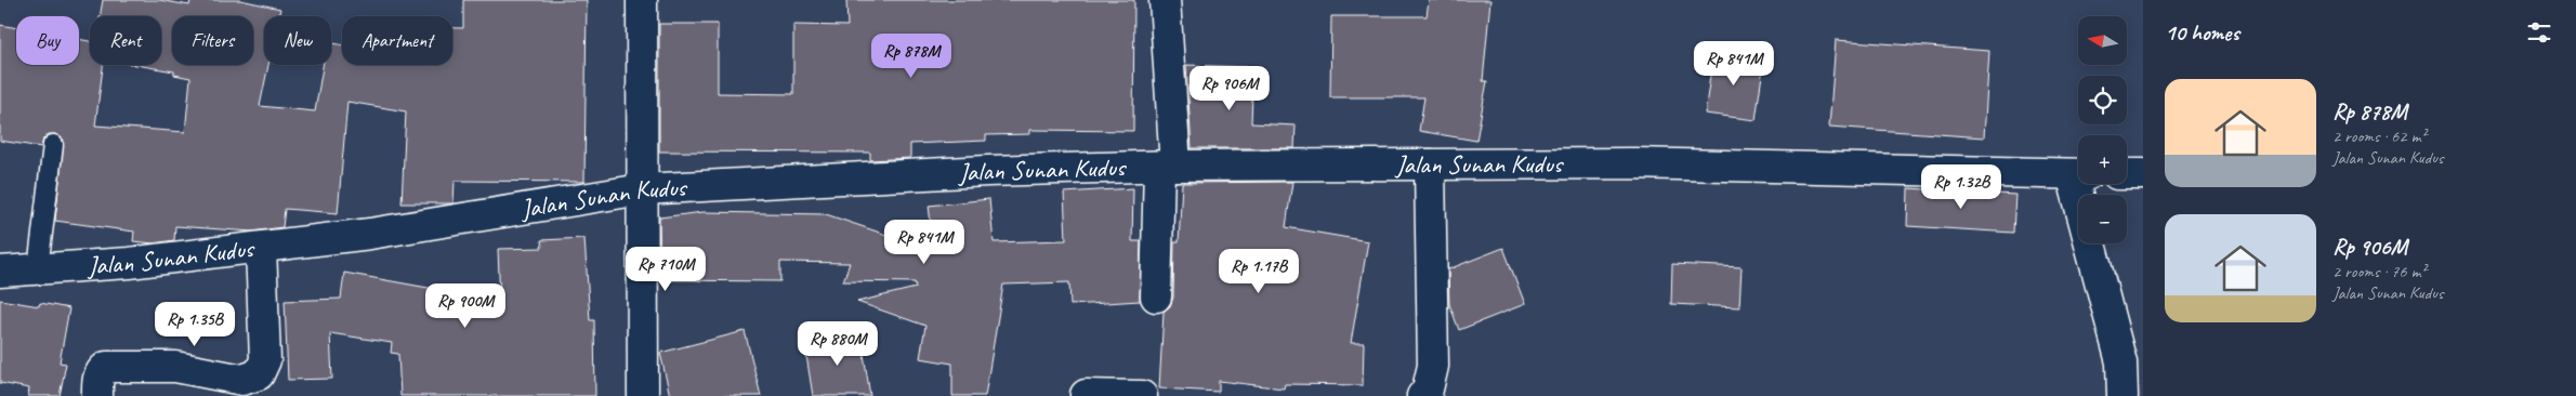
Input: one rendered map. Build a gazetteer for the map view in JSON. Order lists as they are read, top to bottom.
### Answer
{
  "streets": {
    "street": ["Jalan Sunan Kudus"]
  },
  "north": "left",
  "page": {
    "heading": "10 homes",
    "map_buttons": ["+", "−"],
    "chip": [
      "Buy",
      "Rent",
      "Filters",
      "New",
      "Apartment"
    ],
    "price": [
      "Rp 878M",
      "Rp 841M",
      "Rp 906M",
      "Rp 1.32B",
      "Rp 841M",
      "Rp 710M",
      "Rp 1.17B",
      "Rp 900M",
      "Rp 1.35B",
      "Rp 880M"
    ],
    "list": [
      {
        "name": "Rp 878M",
        "note": "2 rooms · 62 m² · Jalan Sunan Kudus"
      },
      {
        "name": "Rp 906M",
        "note": "2 rooms · 76 m² · Jalan Sunan Kudus"
      }
    ]
  }
}
